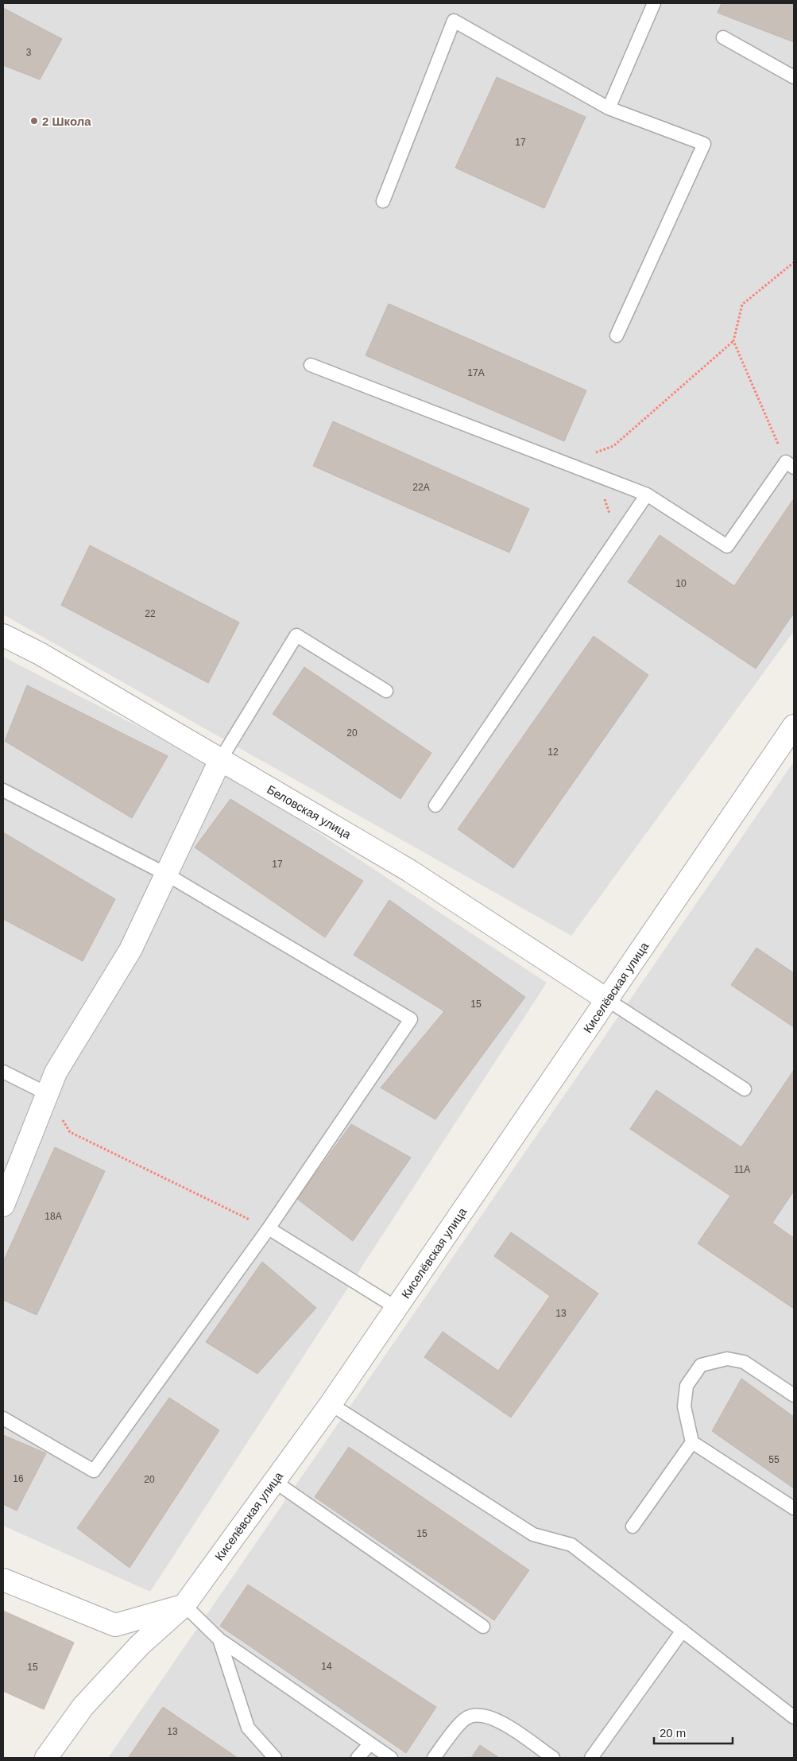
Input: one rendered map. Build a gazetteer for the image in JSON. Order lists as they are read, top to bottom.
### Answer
{
  "streets": {
    "street": ["Беловская улица", "Киселёвская улица"]
  },
  "crossings": [
    ["Беловская улица", "Киселёвская улица"]
  ],
  "places": ["2 Школа"],
  "house_numbers": [
    "3",
    "17",
    "17А",
    "22А",
    "10",
    "22",
    "20",
    "12",
    "17",
    "15",
    "11А",
    "18А",
    "13",
    "55",
    "16",
    "20",
    "15",
    "14",
    "15",
    "13"
  ],
  "scale_bar": "20 m"
}
